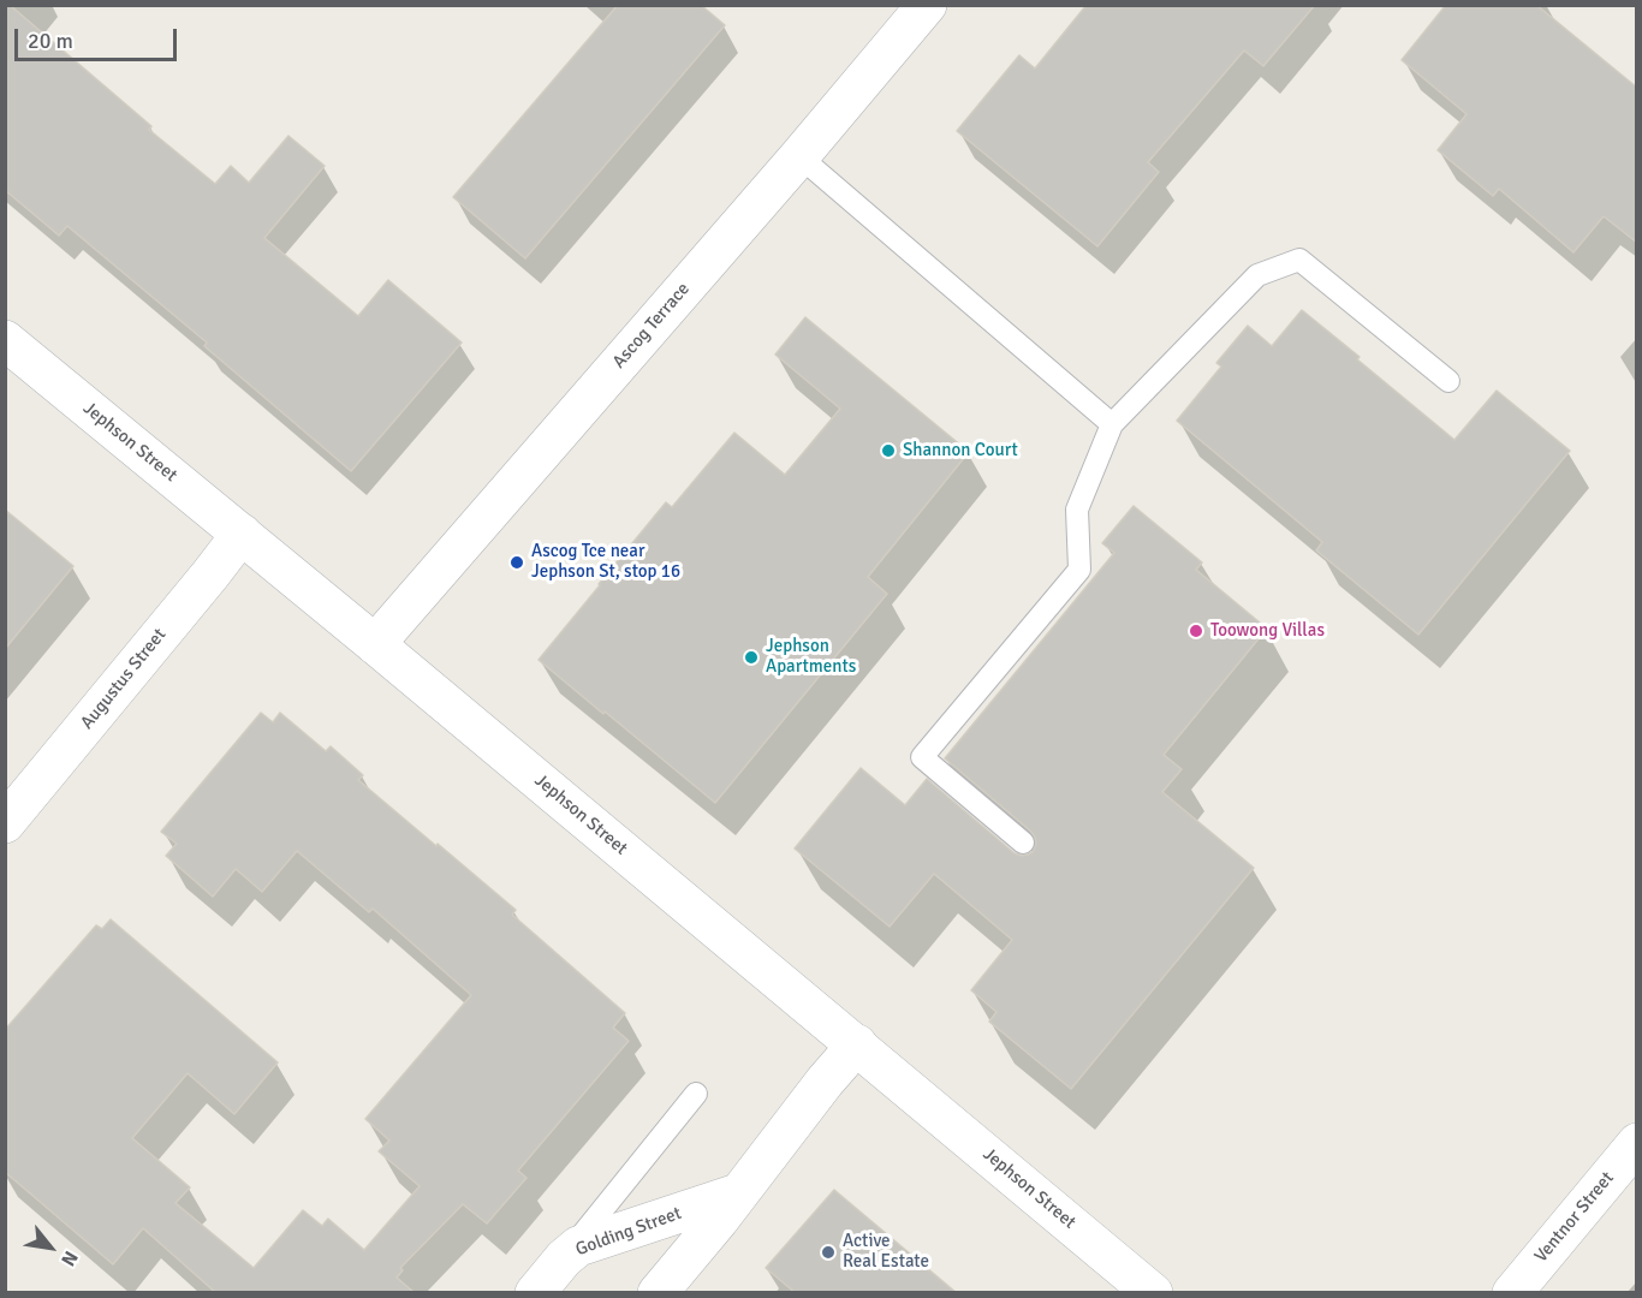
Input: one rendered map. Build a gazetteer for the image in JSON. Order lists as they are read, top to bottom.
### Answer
{
  "streets": {
    "street": [
      "Ascog Terrace",
      "Jephson Street",
      "Augustus Street",
      "Ventnor Street",
      "Golding Street"
    ]
  },
  "crossings": [
    ["Ascog Terrace", "Jephson Street"],
    ["Jephson Street", "Augustus Street"],
    ["Jephson Street", "Golding Street"]
  ],
  "places": [
    "Shannon Court",
    "Ascog Tce near Jephson St, stop 16",
    "Toowong Villas",
    "Jephson Apartments",
    "Active Real Estate"
  ],
  "scale_bar": "20 m",
  "north": "bottom right"
}
